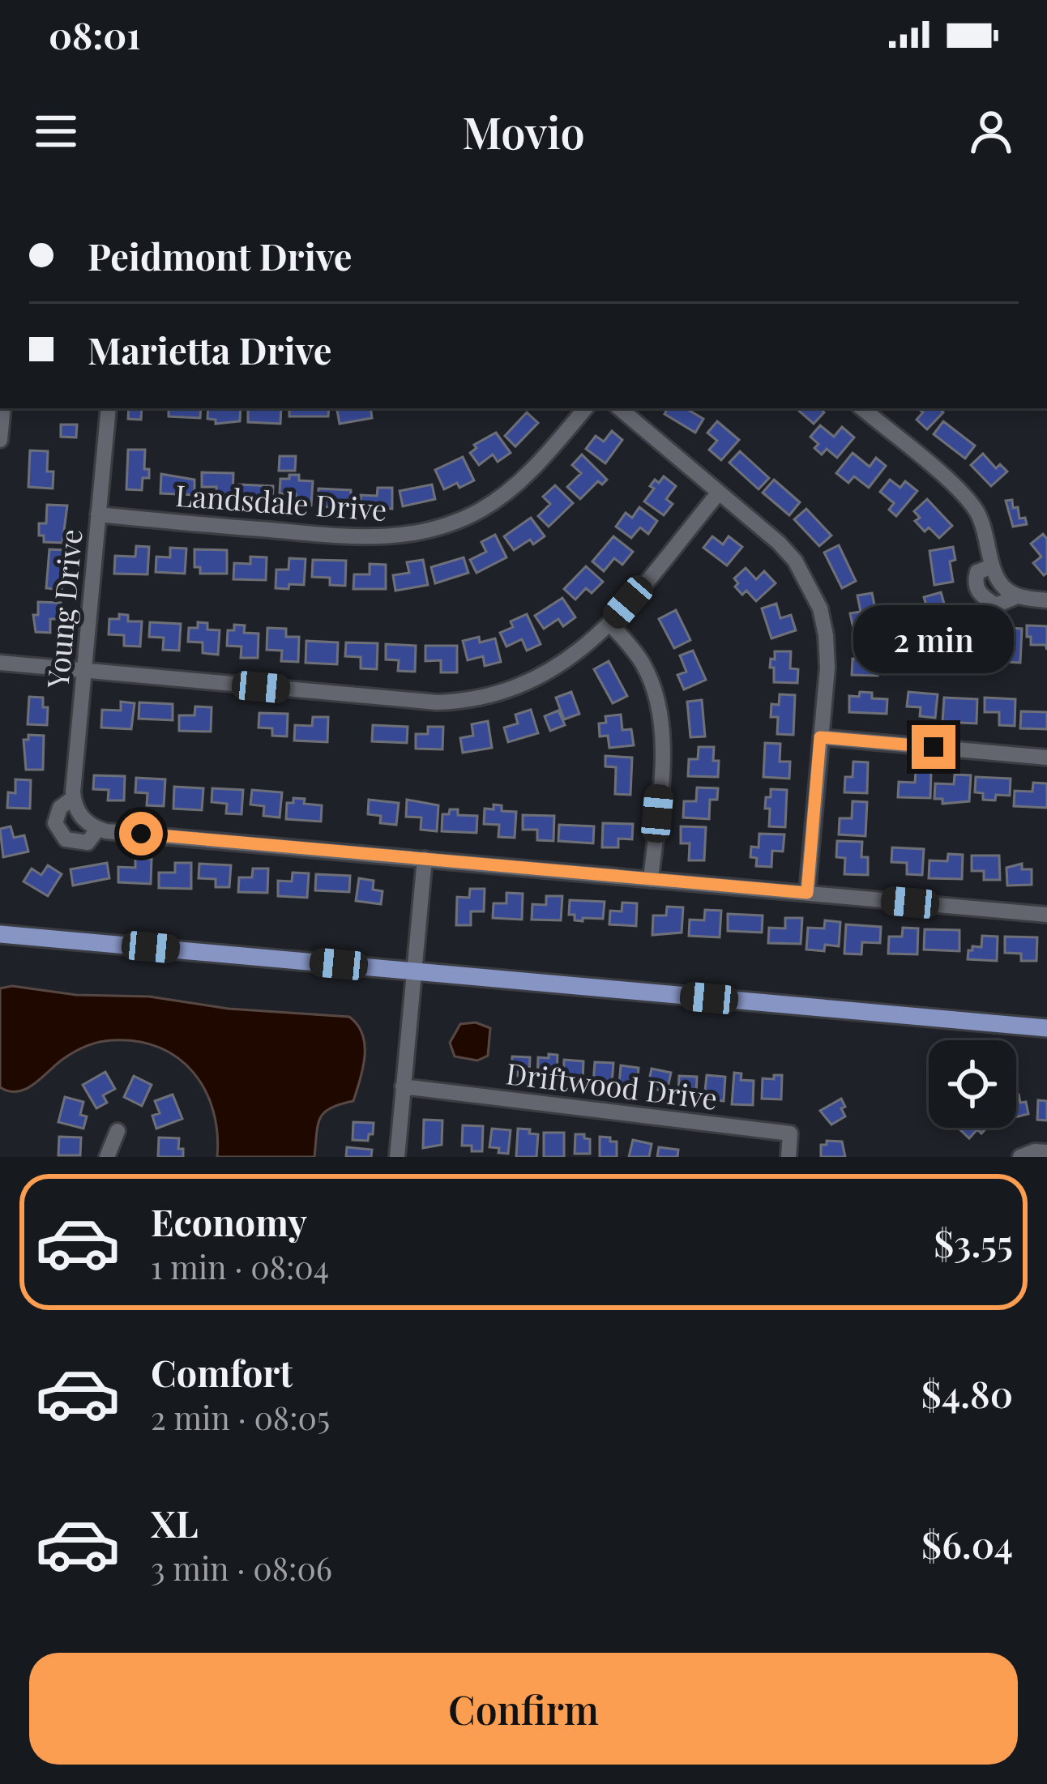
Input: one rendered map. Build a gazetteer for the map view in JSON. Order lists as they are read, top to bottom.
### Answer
{
  "streets": {
    "street": ["Landsdale Drive", "Young Drive", "Driftwood Drive"]
  },
  "crossings": [
    ["Landsdale Drive", "Young Drive"]
  ],
  "page": {
    "status": "08:01",
    "header": "Movio",
    "banner": ["Peidmont Drive", "Marietta Drive"],
    "bubble": "2 min",
    "list": [
      {
        "name": "Economy",
        "note": "1 min · 08:04",
        "value": "$3.55"
      },
      {
        "name": "Comfort",
        "note": "2 min · 08:05",
        "value": "$4.80"
      },
      {
        "name": "XL",
        "note": "3 min · 08:06",
        "value": "$6.04"
      }
    ],
    "buttons": "Confirm"
  }
}
